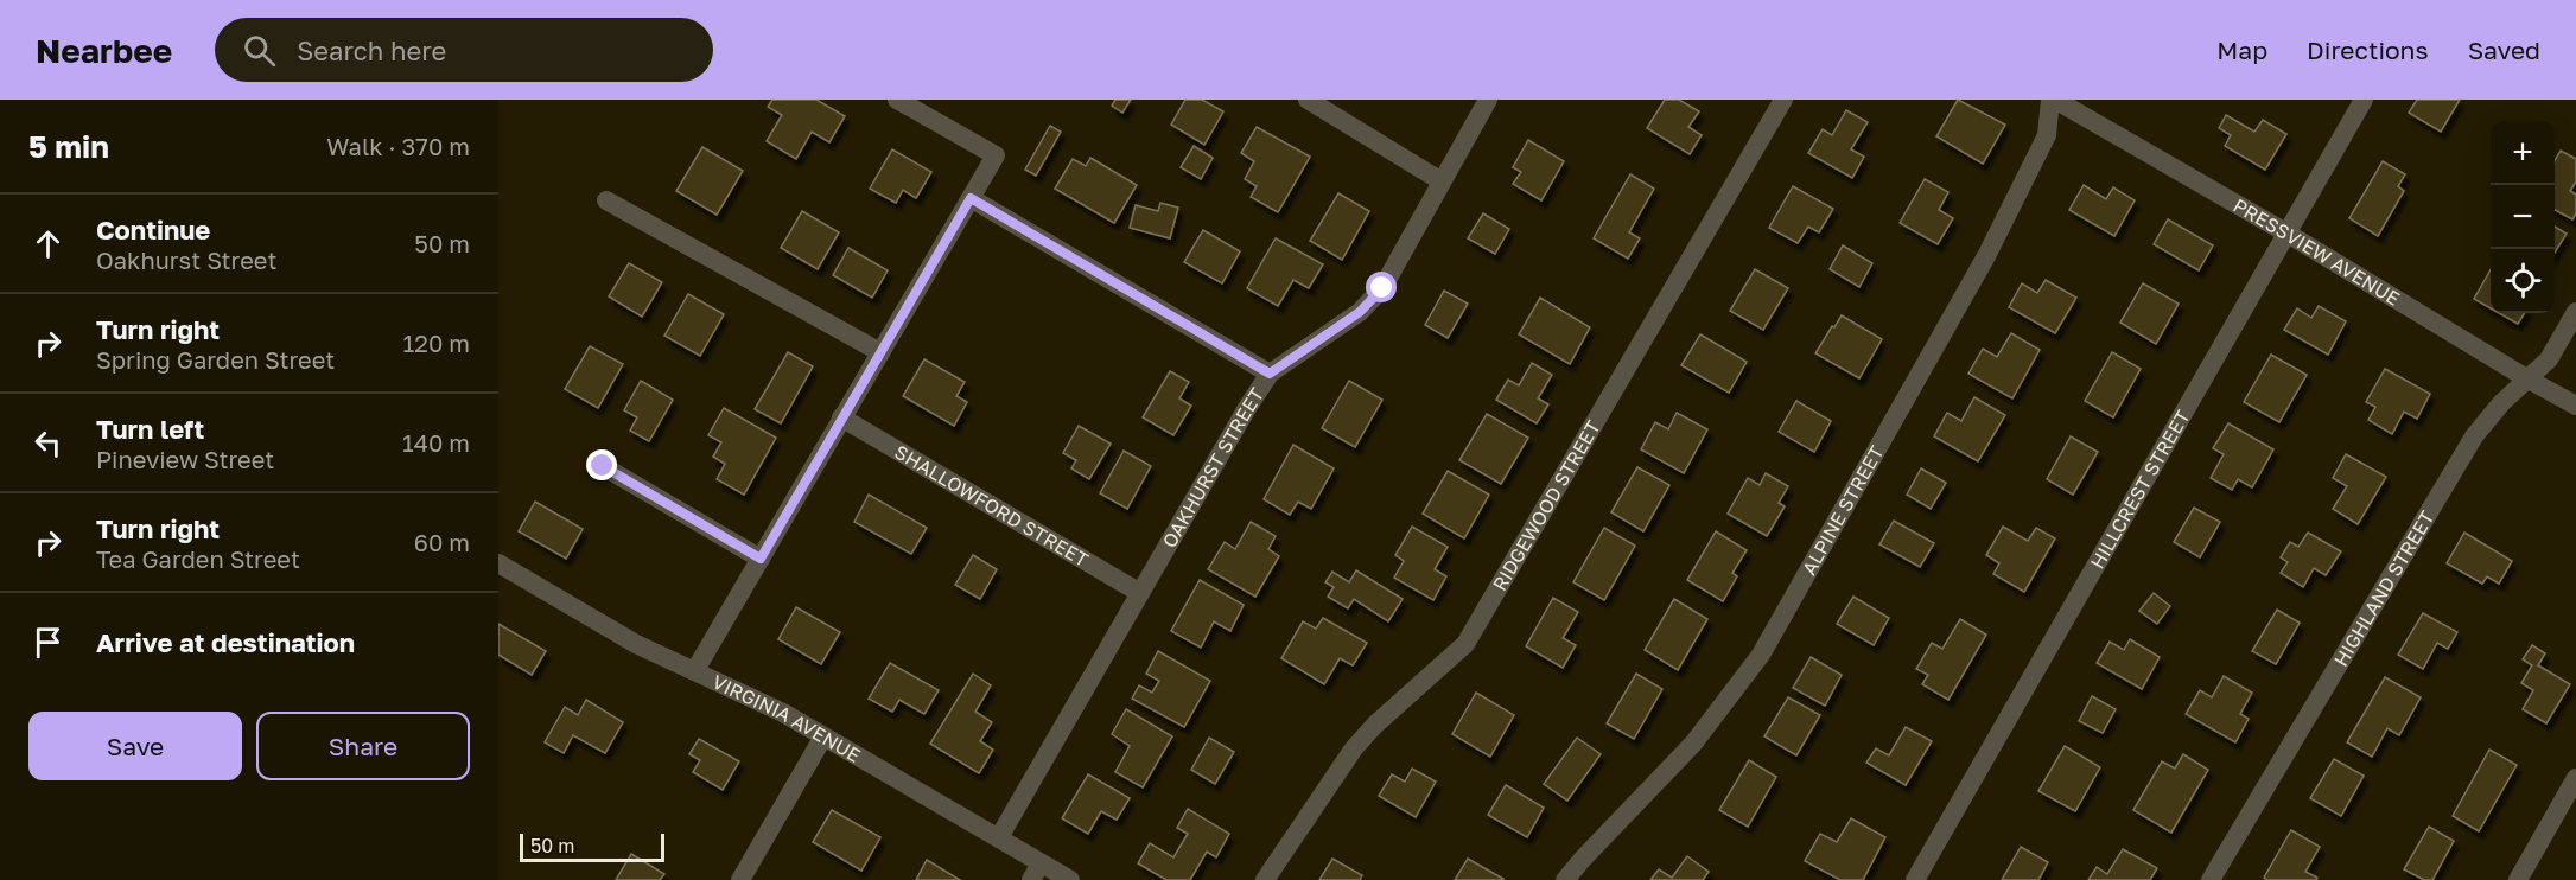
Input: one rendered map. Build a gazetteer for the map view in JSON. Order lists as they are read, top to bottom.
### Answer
{
  "streets": {
    "street": [
      "PRESSVIEW AVENUE",
      "OAKHURST STREET",
      "HILLCREST STREET",
      "SHALLOWFORD STREET",
      "RIDGEWOOD STREET",
      "ALPINE STREET",
      "HIGHLAND STREET",
      "VIRGINIA AVENUE"
    ]
  },
  "crossings": [
    ["PRESSVIEW AVENUE", "HILLCREST STREET"],
    ["PRESSVIEW AVENUE", "ALPINE STREET"],
    ["PRESSVIEW AVENUE", "HIGHLAND STREET"],
    ["OAKHURST STREET", "SHALLOWFORD STREET"],
    ["OAKHURST STREET", "VIRGINIA AVENUE"]
  ],
  "scale_bar": "50 m",
  "page": {
    "header": "Nearbee",
    "search": "Search here",
    "nav": ["Map", "Directions", "Saved"],
    "heading": ["5 min", "Walk · 370 m"],
    "map_buttons": ["+", "−"],
    "list": [
      ["Continue", "Oakhurst Street", "50 m"],
      ["Turn right", "Spring Garden Street", "120 m"],
      ["Turn left", "Pineview Street", "140 m"],
      ["Turn right", "Tea Garden Street", "60 m"],
      "Arrive at destination"
    ],
    "buttons": ["Save", "Share"],
    "scale": "50 m"
  }
}
